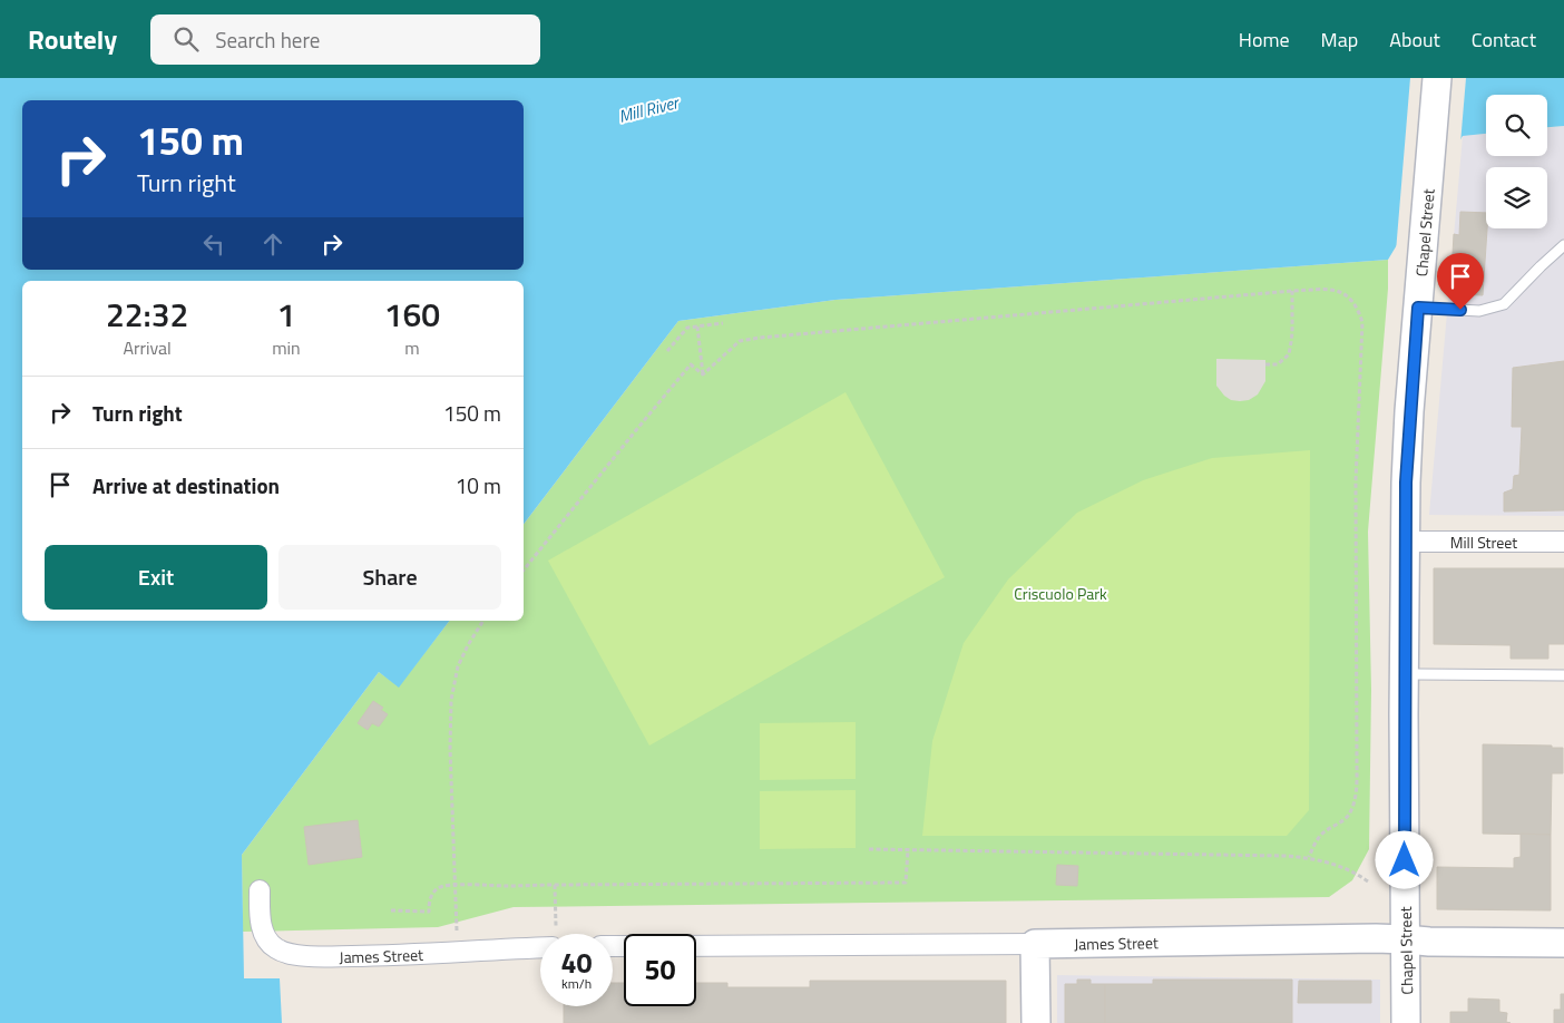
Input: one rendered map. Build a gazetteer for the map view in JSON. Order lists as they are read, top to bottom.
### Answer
{
  "streets": {
    "main road": ["Chapel Street", "James Street"],
    "street": ["Mill Street"]
  },
  "crossings": [
    ["Chapel Street", "Mill Street"],
    ["Chapel Street", "James Street"]
  ],
  "water": ["Mill River"],
  "parks": ["Criscuolo Park"],
  "page": {
    "header": "Routely",
    "search": "Search here",
    "nav": [
      "Home",
      "Map",
      "About",
      "Contact"
    ],
    "turn": ["150 m", "Turn right"],
    "eta": [
      "22:32",
      "Arrival",
      "1",
      "min",
      "160",
      "m"
    ],
    "list": [
      {
        "name": "Turn right",
        "value": "150 m"
      },
      {
        "name": "Arrive at destination",
        "value": "10 m"
      }
    ],
    "buttons": ["Exit", "Share"],
    "speed": "40 km/h",
    "limit": "50"
  }
}
